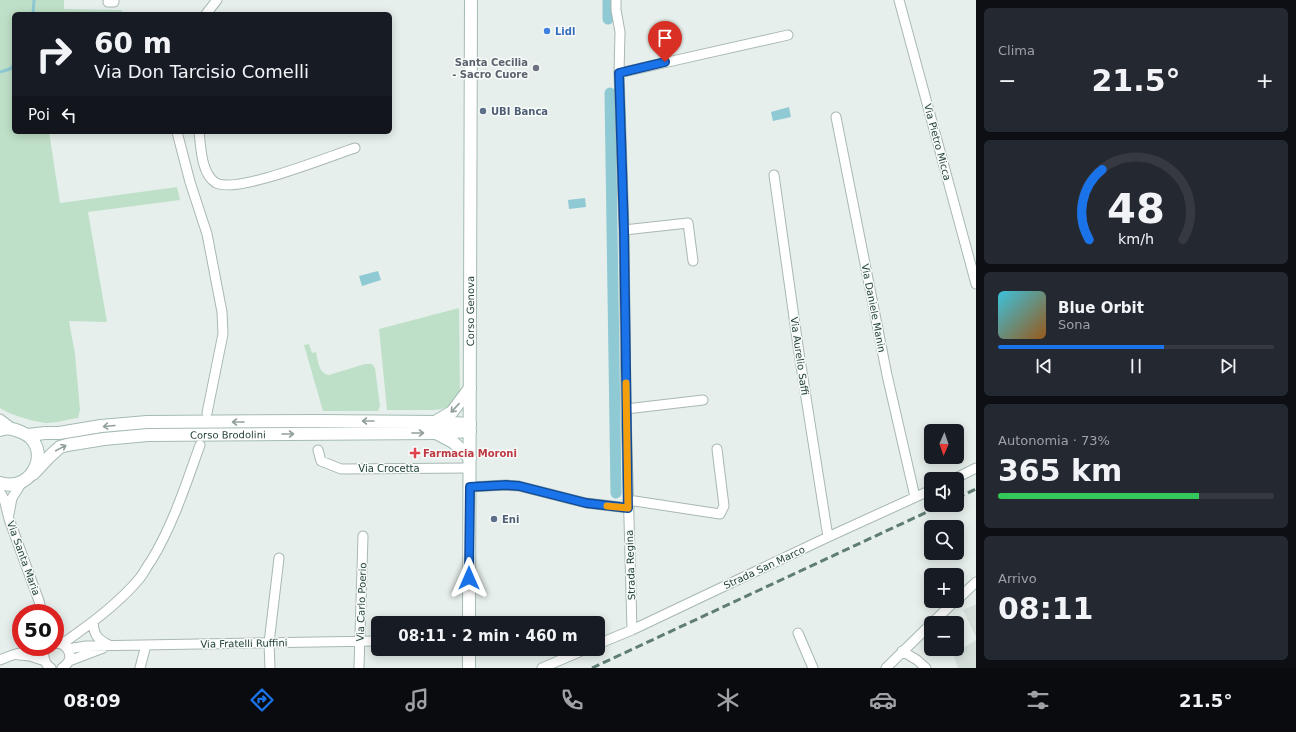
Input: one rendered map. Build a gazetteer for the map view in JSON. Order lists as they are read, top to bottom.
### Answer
{
  "streets": {
    "main road": ["Corso Genova", "Corso Brodolini"],
    "street": [
      "Via Pietro Micca",
      "Via Daniele Manin",
      "Via Aurelio Saffi",
      "Via Crocetta",
      "Via Santa Maria",
      "Strada Regina",
      "Strada San Marco",
      "Via Carlo Poerio",
      "Via Fratelli Ruffini"
    ]
  },
  "crossings": [
    ["Via Daniele Manin", "Strada San Marco"],
    ["Corso Genova", "Corso Brodolini"],
    ["Corso Genova", "Via Crocetta"],
    ["Via Aurelio Saffi", "Strada San Marco"],
    ["Corso Brodolini", "Via Crocetta"],
    ["Corso Brodolini", "Via Santa Maria"],
    ["Strada Regina", "Strada San Marco"],
    ["Via Carlo Poerio", "Via Fratelli Ruffini"]
  ],
  "places": {
    "other": [
      "Lidl",
      "Santa Cecilia - Sacro Cuore",
      "UBI Banca",
      "Eni"
    ],
    "health": ["Farmacia Moroni"]
  },
  "north": "bottom",
  "page": {
    "tile": [
      "Clima",
      ["Autonomia · 73%", "365 km"],
      ["Arrivo", "08:11"]
    ],
    "turn": ["60 m", "Via Don Tarcisio Comelli"],
    "heat": ["−", "21.5°", "+"],
    "then": "Poi",
    "song": ["Blue Orbit", "Sona"],
    "map_buttons": ["+", "−"],
    "limit": "50",
    "trip": "08:11 · 2 min · 460 m",
    "tabs": ["08:09", "21.5°"],
    "gauge": ["48", "km/h"]
  }
}
